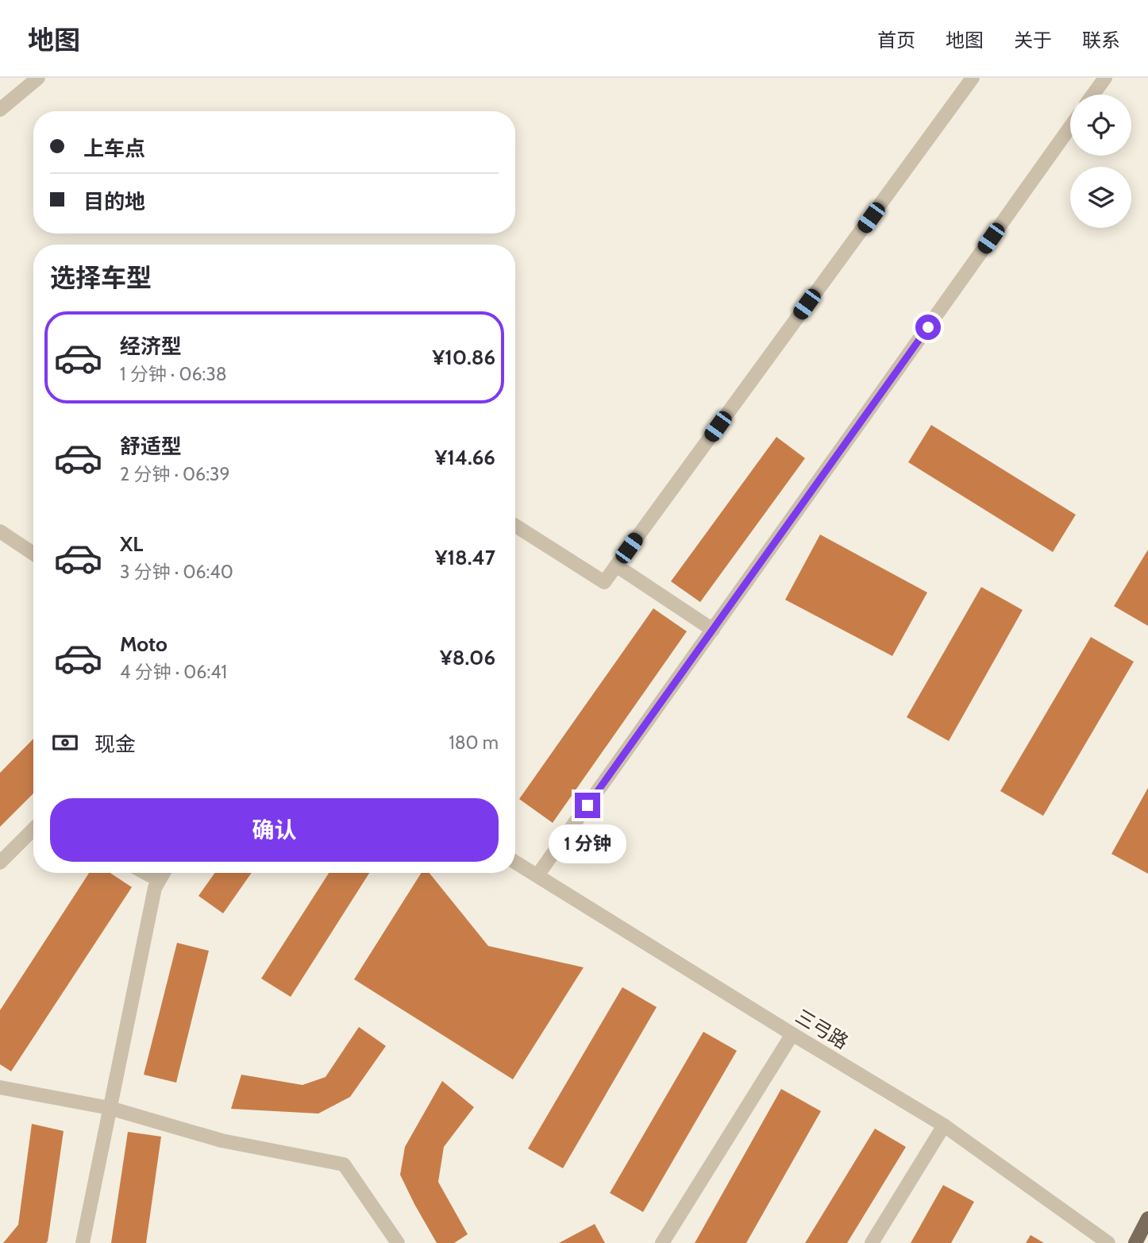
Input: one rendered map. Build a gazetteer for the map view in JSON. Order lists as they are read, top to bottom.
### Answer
{
  "streets": {
    "street": ["三弓路"]
  },
  "page": {
    "header": "地图",
    "nav": [
      "首页",
      "地图",
      "关于",
      "联系"
    ],
    "banner": ["上车点", "目的地"],
    "heading": "选择车型",
    "list": [
      {
        "name": "经济型",
        "note": "1 分钟 · 06:38",
        "value": "¥10.86"
      },
      {
        "name": "舒适型",
        "note": "2 分钟 · 06:39",
        "value": "¥14.66"
      },
      {
        "name": "XL",
        "note": "3 分钟 · 06:40",
        "value": "¥18.47"
      },
      {
        "name": "Moto",
        "note": "4 分钟 · 06:41",
        "value": "¥8.06"
      }
    ],
    "pay": ["现金", "180 m"],
    "buttons": "确认",
    "bubble": "1 分钟"
  }
}
